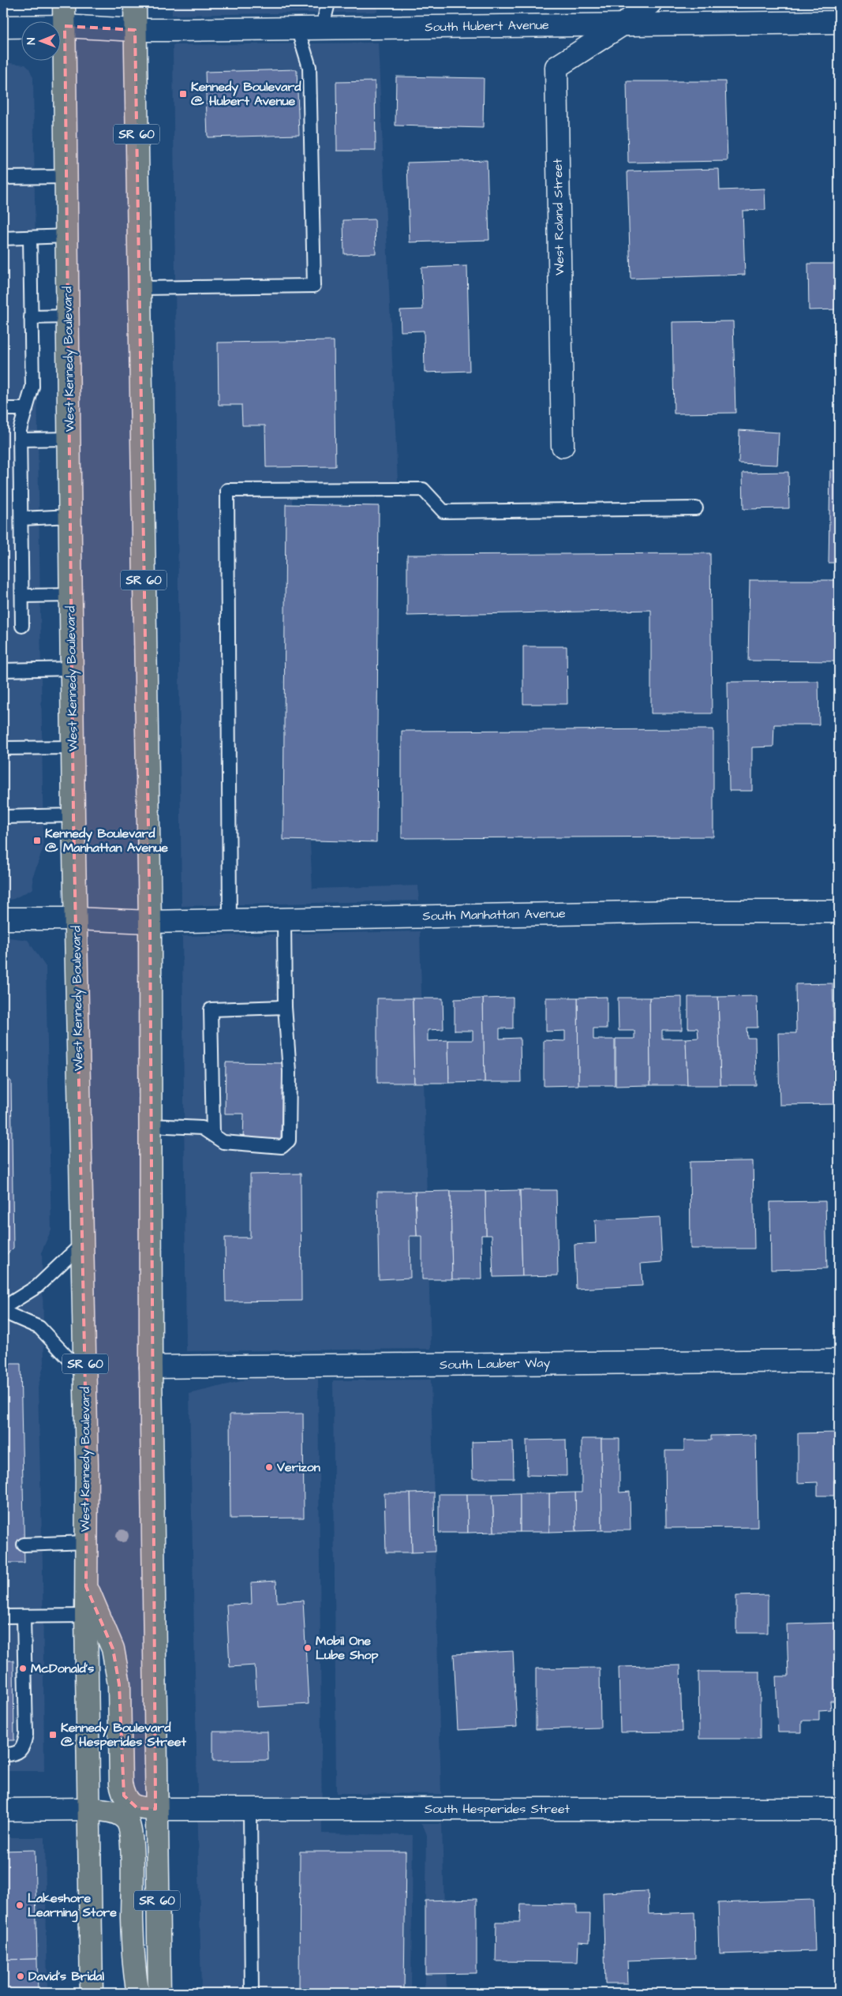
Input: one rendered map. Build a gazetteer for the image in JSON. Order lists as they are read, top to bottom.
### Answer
{
  "streets": {
    "main road": ["SR 60", "West Kennedy Boulevard"],
    "street": [
      "South Hubert Avenue",
      "West Roland Street",
      "South Manhattan Avenue",
      "South Lauber Way",
      "South Hesperides Street"
    ]
  },
  "crossings": [
    ["South Hubert Avenue", "SR 60"],
    ["South Hubert Avenue", "West Roland Street"],
    ["South Hubert Avenue", "West Kennedy Boulevard"],
    ["SR 60", "South Manhattan Avenue"],
    ["SR 60", "South Lauber Way"],
    ["SR 60", "South Hesperides Street"],
    ["West Kennedy Boulevard", "South Manhattan Avenue"]
  ],
  "places": {
    "transit": ["Kennedy Boulevard @ Hubert Avenue", "Kennedy Boulevard @ Manhattan Avenue", "Kennedy Boulevard @ Hesperides Street"],
    "other": [
      "Verizon",
      "Mobil One Lube Shop",
      "McDonald's",
      "Lakeshore Learning Store",
      "David's Bridal"
    ]
  },
  "north": "left"
}
